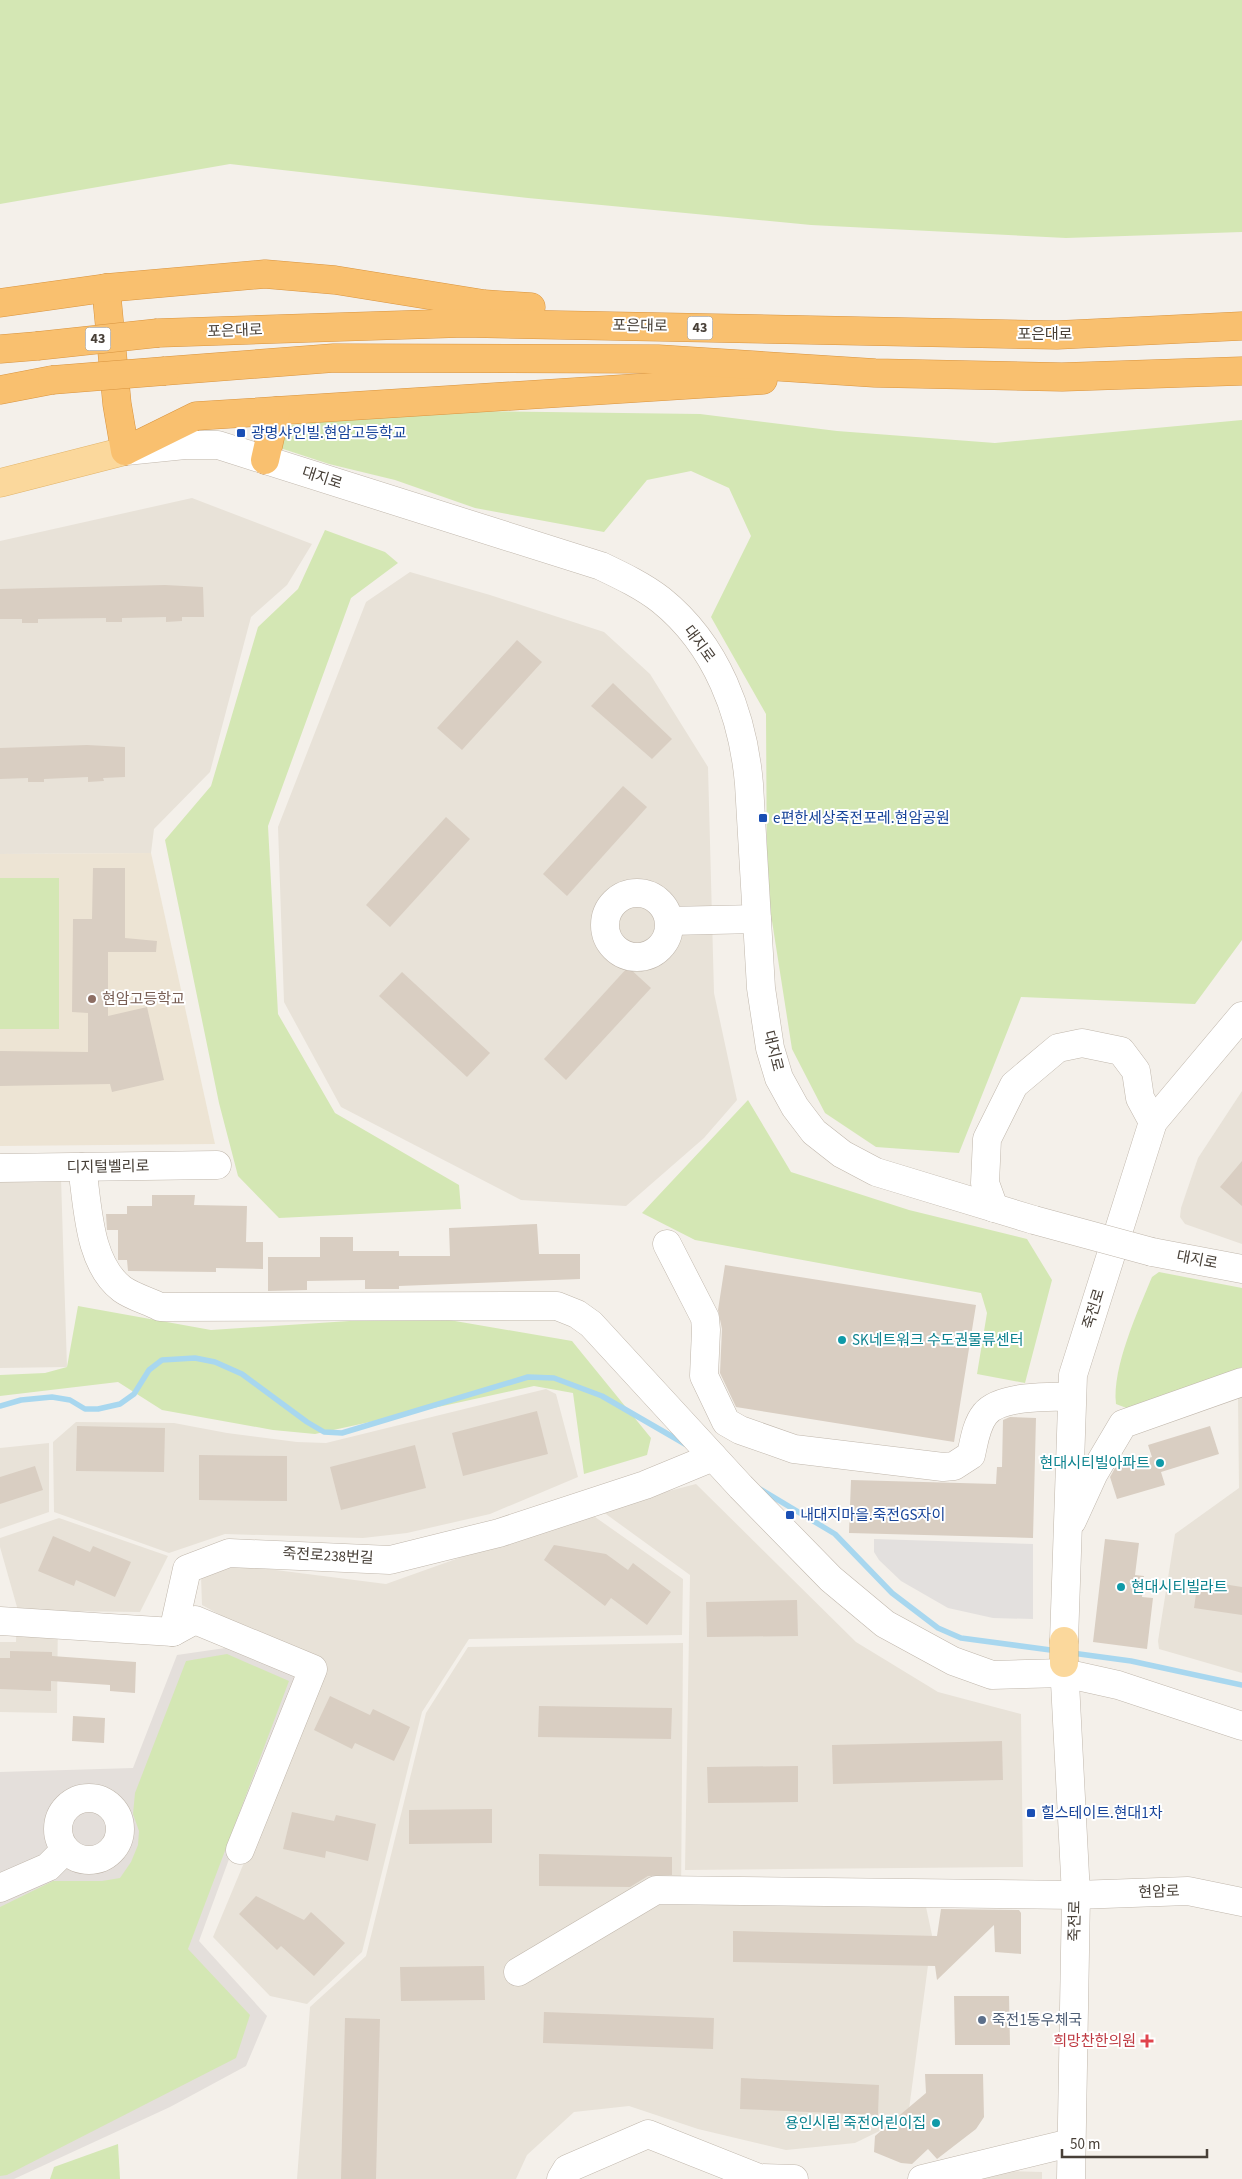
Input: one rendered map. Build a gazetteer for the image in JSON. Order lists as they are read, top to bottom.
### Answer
{
  "streets": {
    "highway": ["포은대로", "43"],
    "main road": ["대지로"],
    "street": [
      "디지털벨리로",
      "죽전로",
      "죽전로238번길",
      "현암로"
    ]
  },
  "crossings": [
    ["죽전로", "현암로"]
  ],
  "places": {
    "transit": [
      "광명샤인빌.현암고등학교",
      "e편한세상죽전포레.현암공원",
      "내대지마을.죽전GS자이",
      "힐스테이트.현대1차"
    ],
    "other": [
      "현암고등학교",
      "SK네트워크 수도권물류센터",
      "현대시티빌아파트",
      "현대시티빌라트",
      "죽전1동우체국",
      "용인시립 죽전어린이집"
    ],
    "health": ["희망찬한의원"]
  },
  "scale_bar": "50 m"
}
